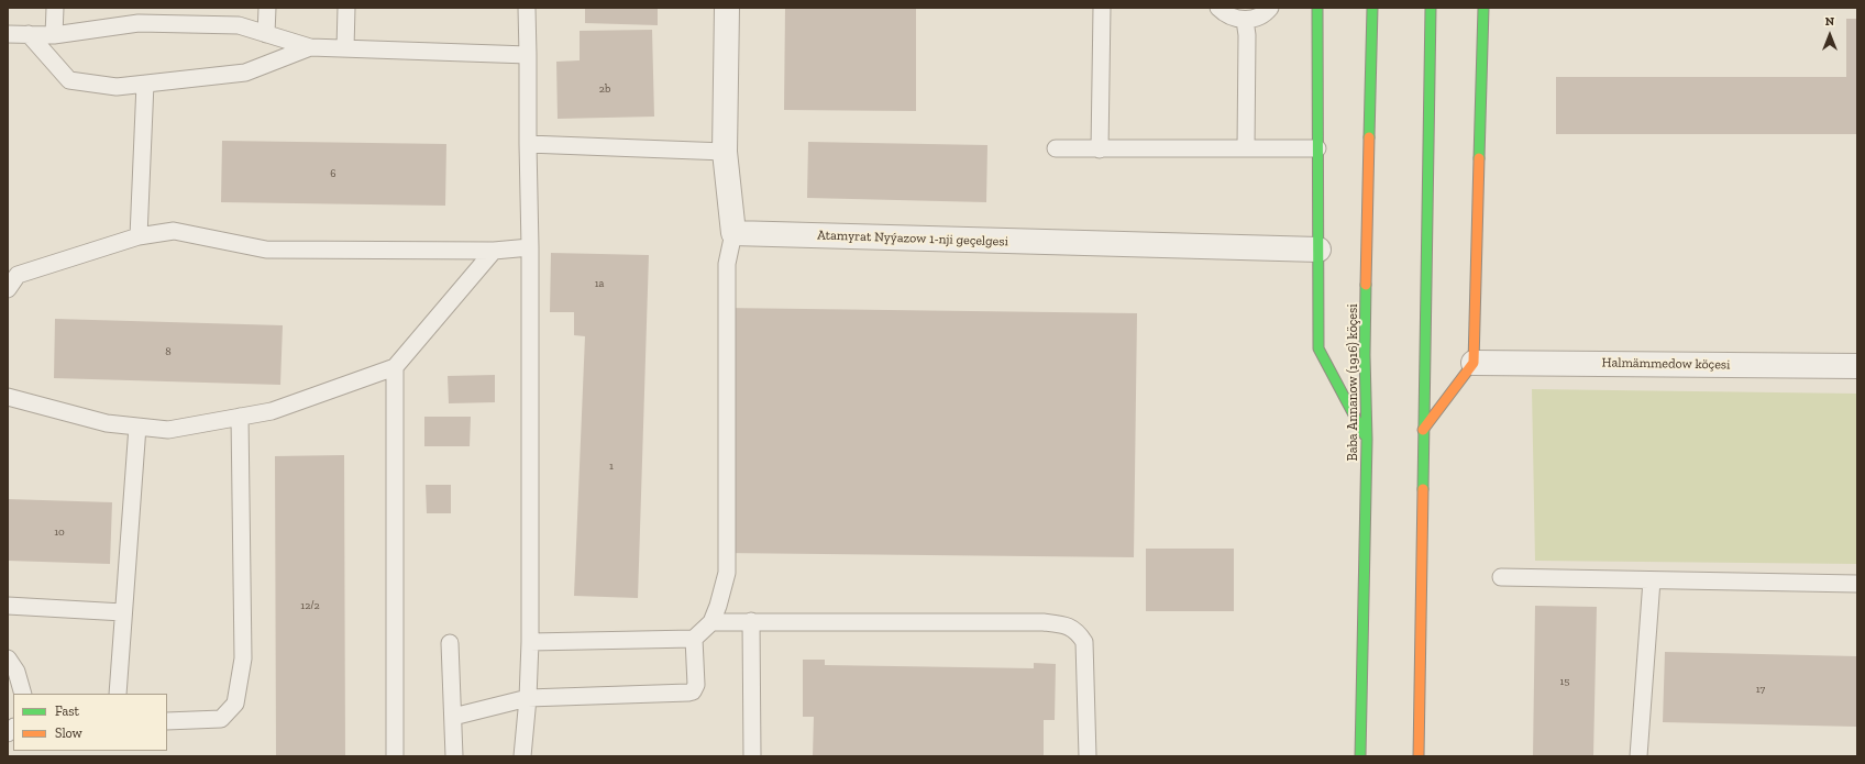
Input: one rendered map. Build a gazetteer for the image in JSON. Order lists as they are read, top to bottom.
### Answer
{
  "streets": {
    "main road": ["Baba Annanow (1916) köçesi"],
    "street": ["Atamyrat Nyýazow 1-nji geçelgesi", "Halmämmedow köçesi"]
  },
  "house_numbers": [
    "2b",
    "6",
    "1a",
    "8",
    "1",
    "10",
    "12/2",
    "15",
    "17"
  ],
  "legend": ["Fast", "Slow"],
  "north": "top"
}
